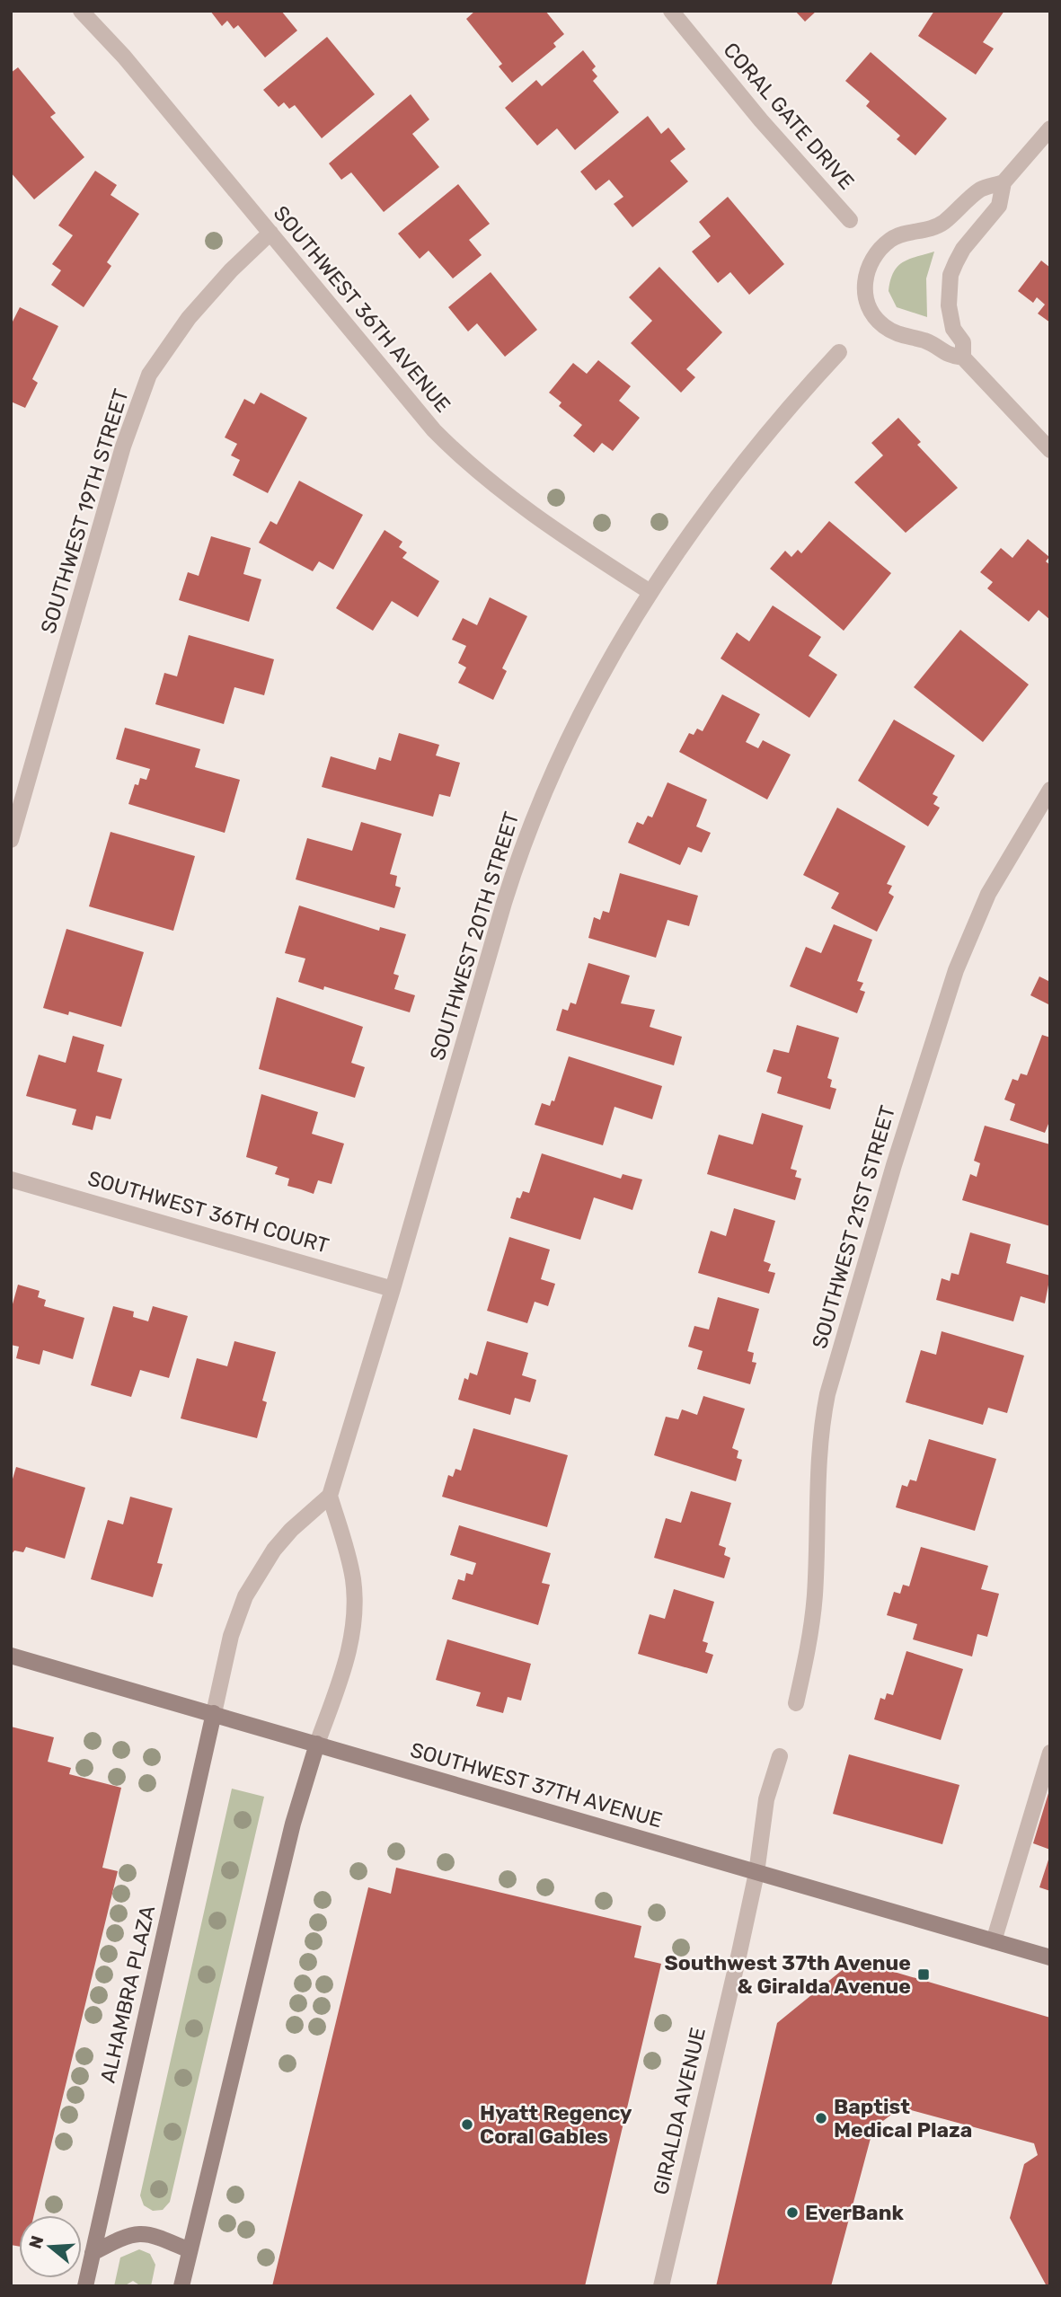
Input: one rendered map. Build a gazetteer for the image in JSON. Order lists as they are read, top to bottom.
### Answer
{
  "streets": {
    "street": [
      "CORAL GATE DRIVE",
      "SOUTHWEST 36TH AVENUE",
      "SOUTHWEST 19TH STREET",
      "SOUTHWEST 20TH STREET",
      "SOUTHWEST 36TH COURT",
      "SOUTHWEST 21ST STREET",
      "SOUTHWEST 37TH AVENUE",
      "ALHAMBRA PLAZA",
      "GIRALDA AVENUE"
    ]
  },
  "crossings": [
    ["SOUTHWEST 36TH AVENUE", "SOUTHWEST 19TH STREET"],
    ["SOUTHWEST 36TH AVENUE", "SOUTHWEST 20TH STREET"],
    ["SOUTHWEST 20TH STREET", "SOUTHWEST 36TH COURT"],
    ["SOUTHWEST 37TH AVENUE", "ALHAMBRA PLAZA"],
    ["SOUTHWEST 37TH AVENUE", "GIRALDA AVENUE"]
  ],
  "places": {
    "transit": ["Southwest 37th Avenue & Giralda Avenue"],
    "other": ["Baptist Medical Plaza", "Hyatt Regency Coral Gables", "EverBank"]
  },
  "north": "left"
}
